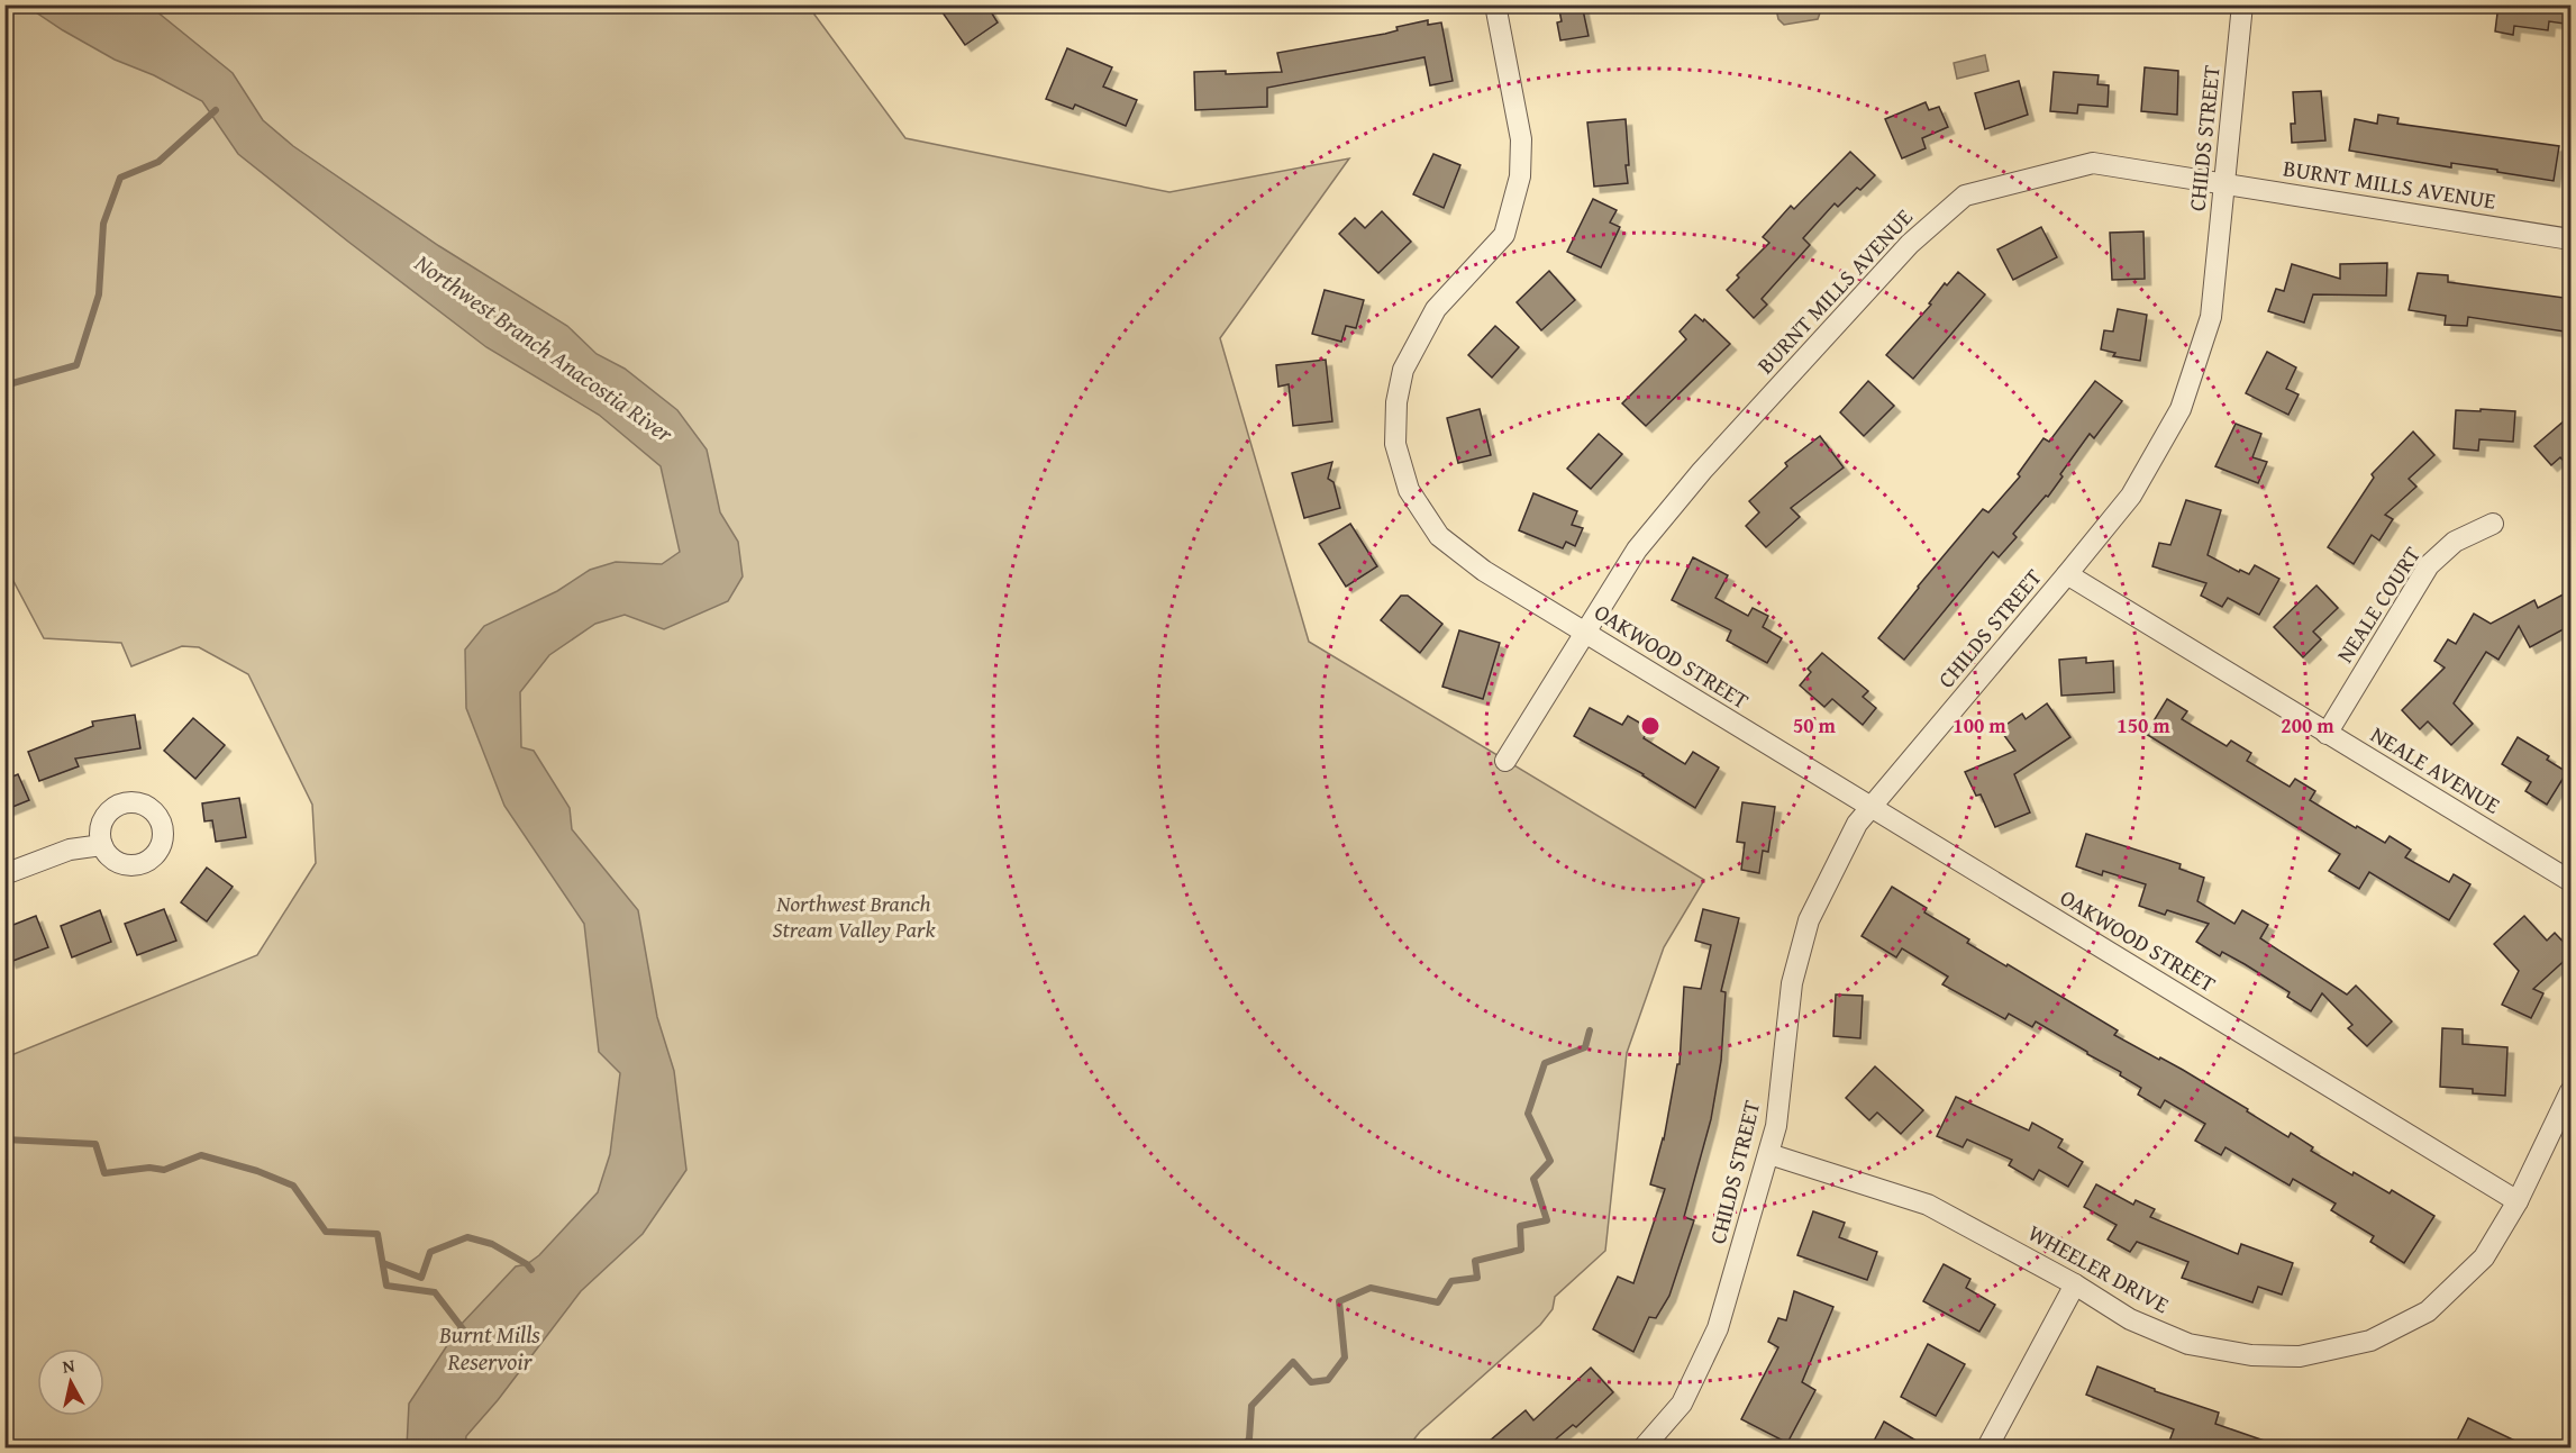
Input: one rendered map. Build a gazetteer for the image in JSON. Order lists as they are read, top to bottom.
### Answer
{
  "streets": {
    "street": [
      "CHILDS STREET",
      "BURNT MILLS AVENUE",
      "NEALE COURT",
      "OAKWOOD STREET",
      "NEALE AVENUE",
      "WHEELER DRIVE"
    ]
  },
  "crossings": [
    ["CHILDS STREET", "BURNT MILLS AVENUE"],
    ["CHILDS STREET", "OAKWOOD STREET"],
    ["CHILDS STREET", "NEALE AVENUE"],
    ["CHILDS STREET", "WHEELER DRIVE"],
    ["BURNT MILLS AVENUE", "OAKWOOD STREET"],
    ["NEALE COURT", "NEALE AVENUE"],
    ["OAKWOOD STREET", "WHEELER DRIVE"]
  ],
  "water": ["Northwest Branch Anacostia River", "Burnt Mills Reservoir"],
  "parks": ["Northwest Branch Stream Valley Park"],
  "north": "top",
  "rings": [
    "50 m",
    "100 m",
    "150 m",
    "200 m"
  ]
}
